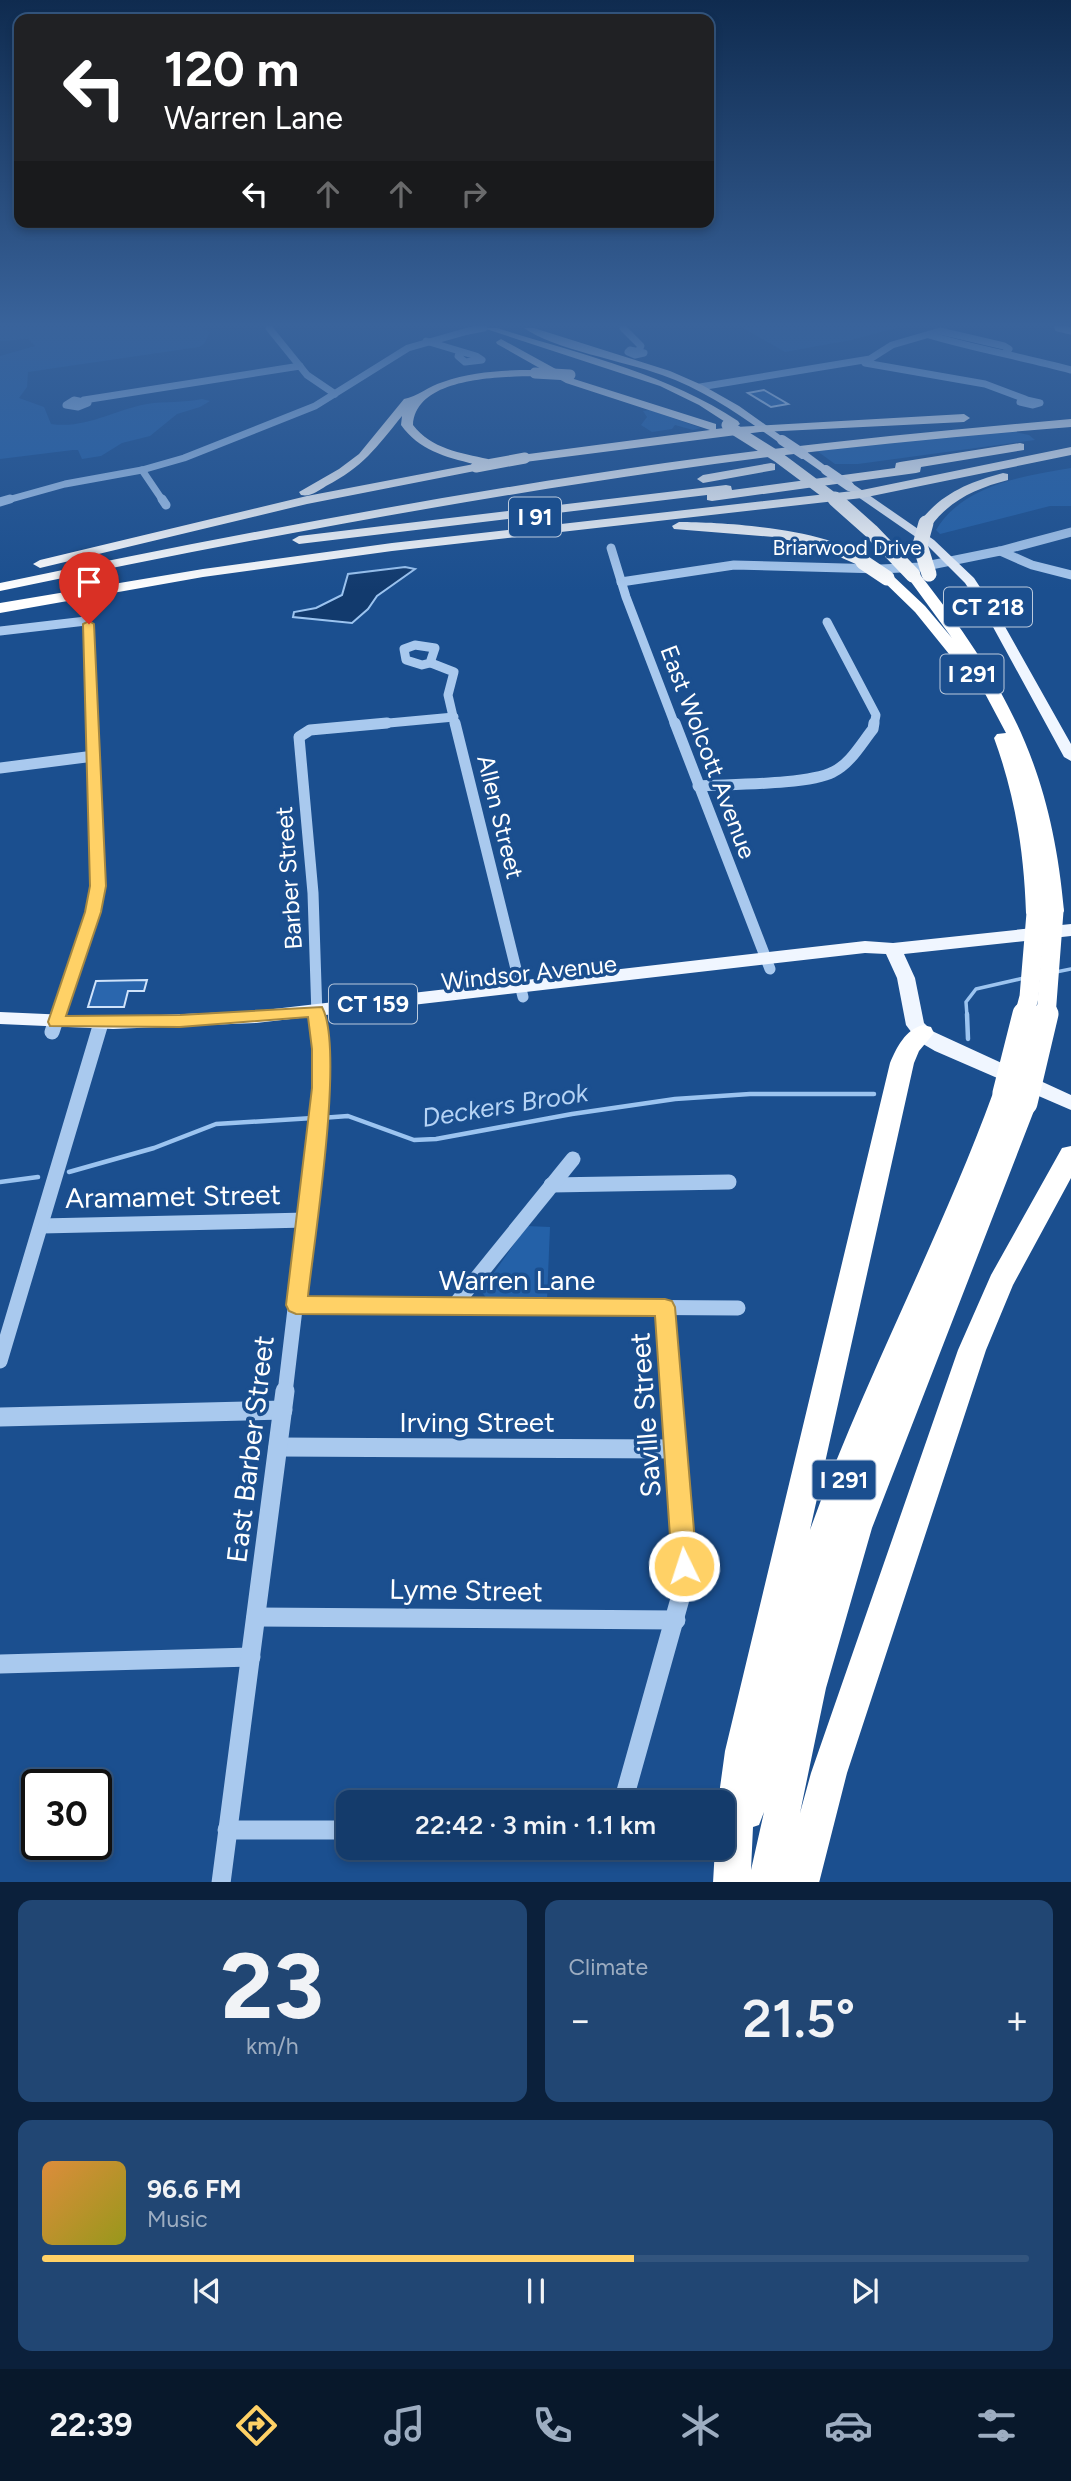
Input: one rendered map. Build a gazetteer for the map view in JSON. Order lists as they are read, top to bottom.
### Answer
{
  "streets": {
    "highway": ["I 91", "I 291"],
    "main road": ["CT 218", "Windsor Avenue", "CT 159"],
    "street": [
      "Briarwood Drive",
      "East Wolcott Avenue",
      "Allen Street",
      "Barber Street",
      "Aramamet Street",
      "Warren Lane",
      "Saville Street",
      "Irving Street",
      "East Barber Street",
      "Lyme Street"
    ]
  },
  "crossings": [
    ["Briarwood Drive", "CT 218"],
    ["Briarwood Drive", "East Wolcott Avenue"],
    ["East Wolcott Avenue", "Windsor Avenue"],
    ["Allen Street", "Barber Street"],
    ["Allen Street", "Windsor Avenue"],
    ["Barber Street", "Windsor Avenue"],
    ["Barber Street", "East Barber Street"],
    ["Windsor Avenue", "East Barber Street"],
    ["Aramamet Street", "East Barber Street"],
    ["Warren Lane", "Saville Street"],
    ["Warren Lane", "East Barber Street"],
    ["Saville Street", "Irving Street"],
    ["Saville Street", "Lyme Street"],
    ["Irving Street", "East Barber Street"],
    ["East Barber Street", "Lyme Street"]
  ],
  "water": ["Deckers Brook"],
  "page": {
    "turn": ["120 m", "Warren Lane"],
    "limit": "30",
    "trip": "22:42 · 3 min · 1.1 km",
    "tile": [
      ["23", "km/h"],
      "Climate"
    ],
    "heat": ["−", "21.5°", "+"],
    "song": ["96.6 FM", "Music"],
    "tabs": "22:39"
  }
}
